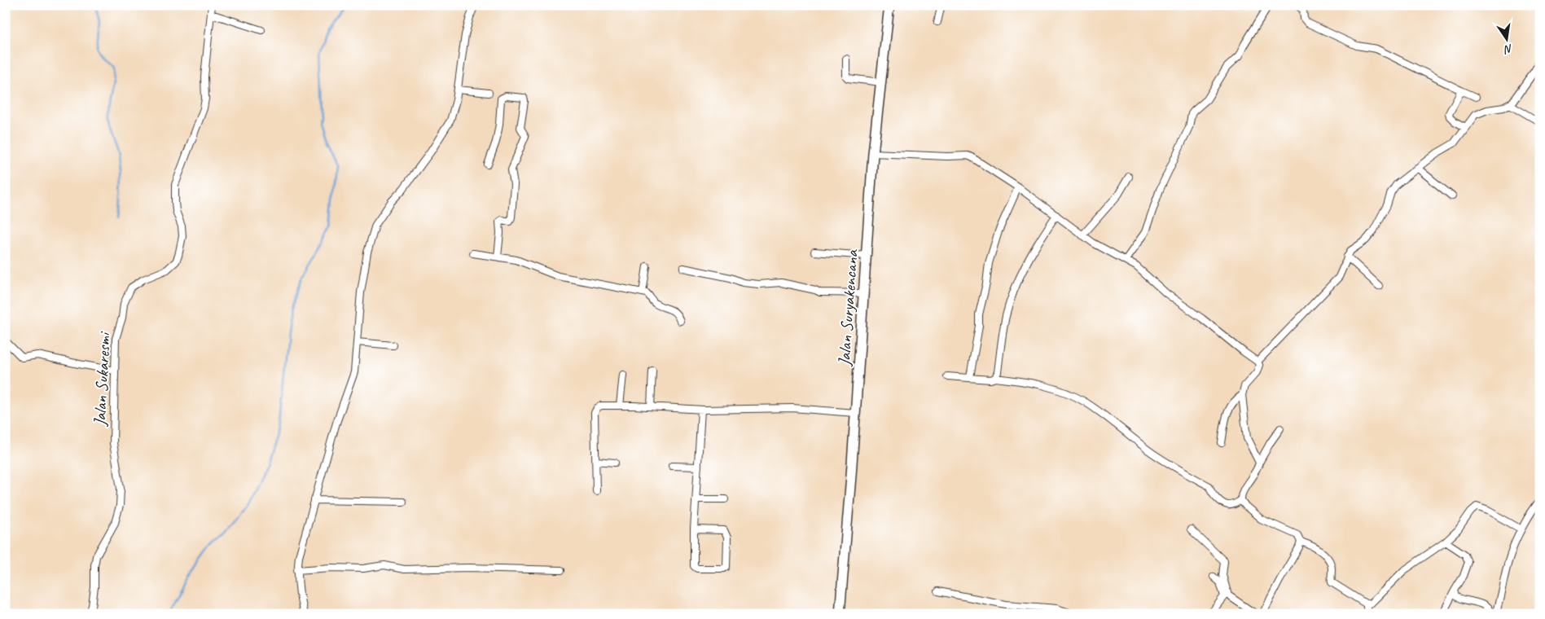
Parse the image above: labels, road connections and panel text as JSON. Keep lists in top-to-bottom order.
{
  "streets": {
    "street": ["Jalan Suryakencana", "Jalan Sukaresmi"]
  },
  "north": "bottom"
}
